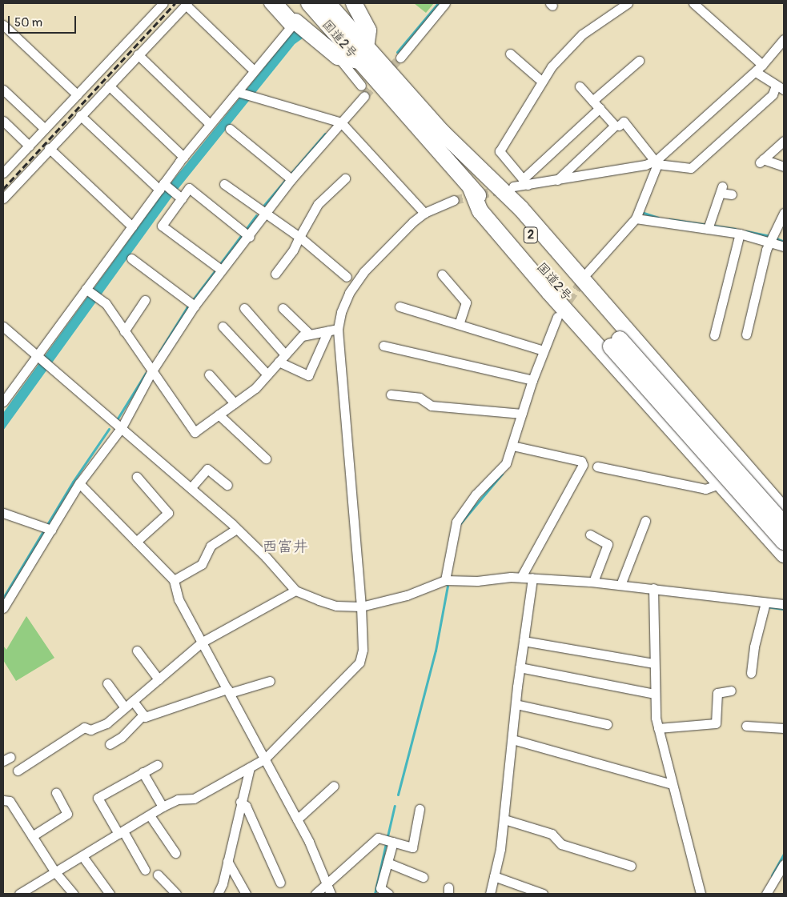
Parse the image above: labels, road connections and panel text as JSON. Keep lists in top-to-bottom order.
{
  "streets": {
    "highway": ["国道2号", "2"]
  },
  "districts": ["西富井"],
  "scale_bar": "50 m"
}
